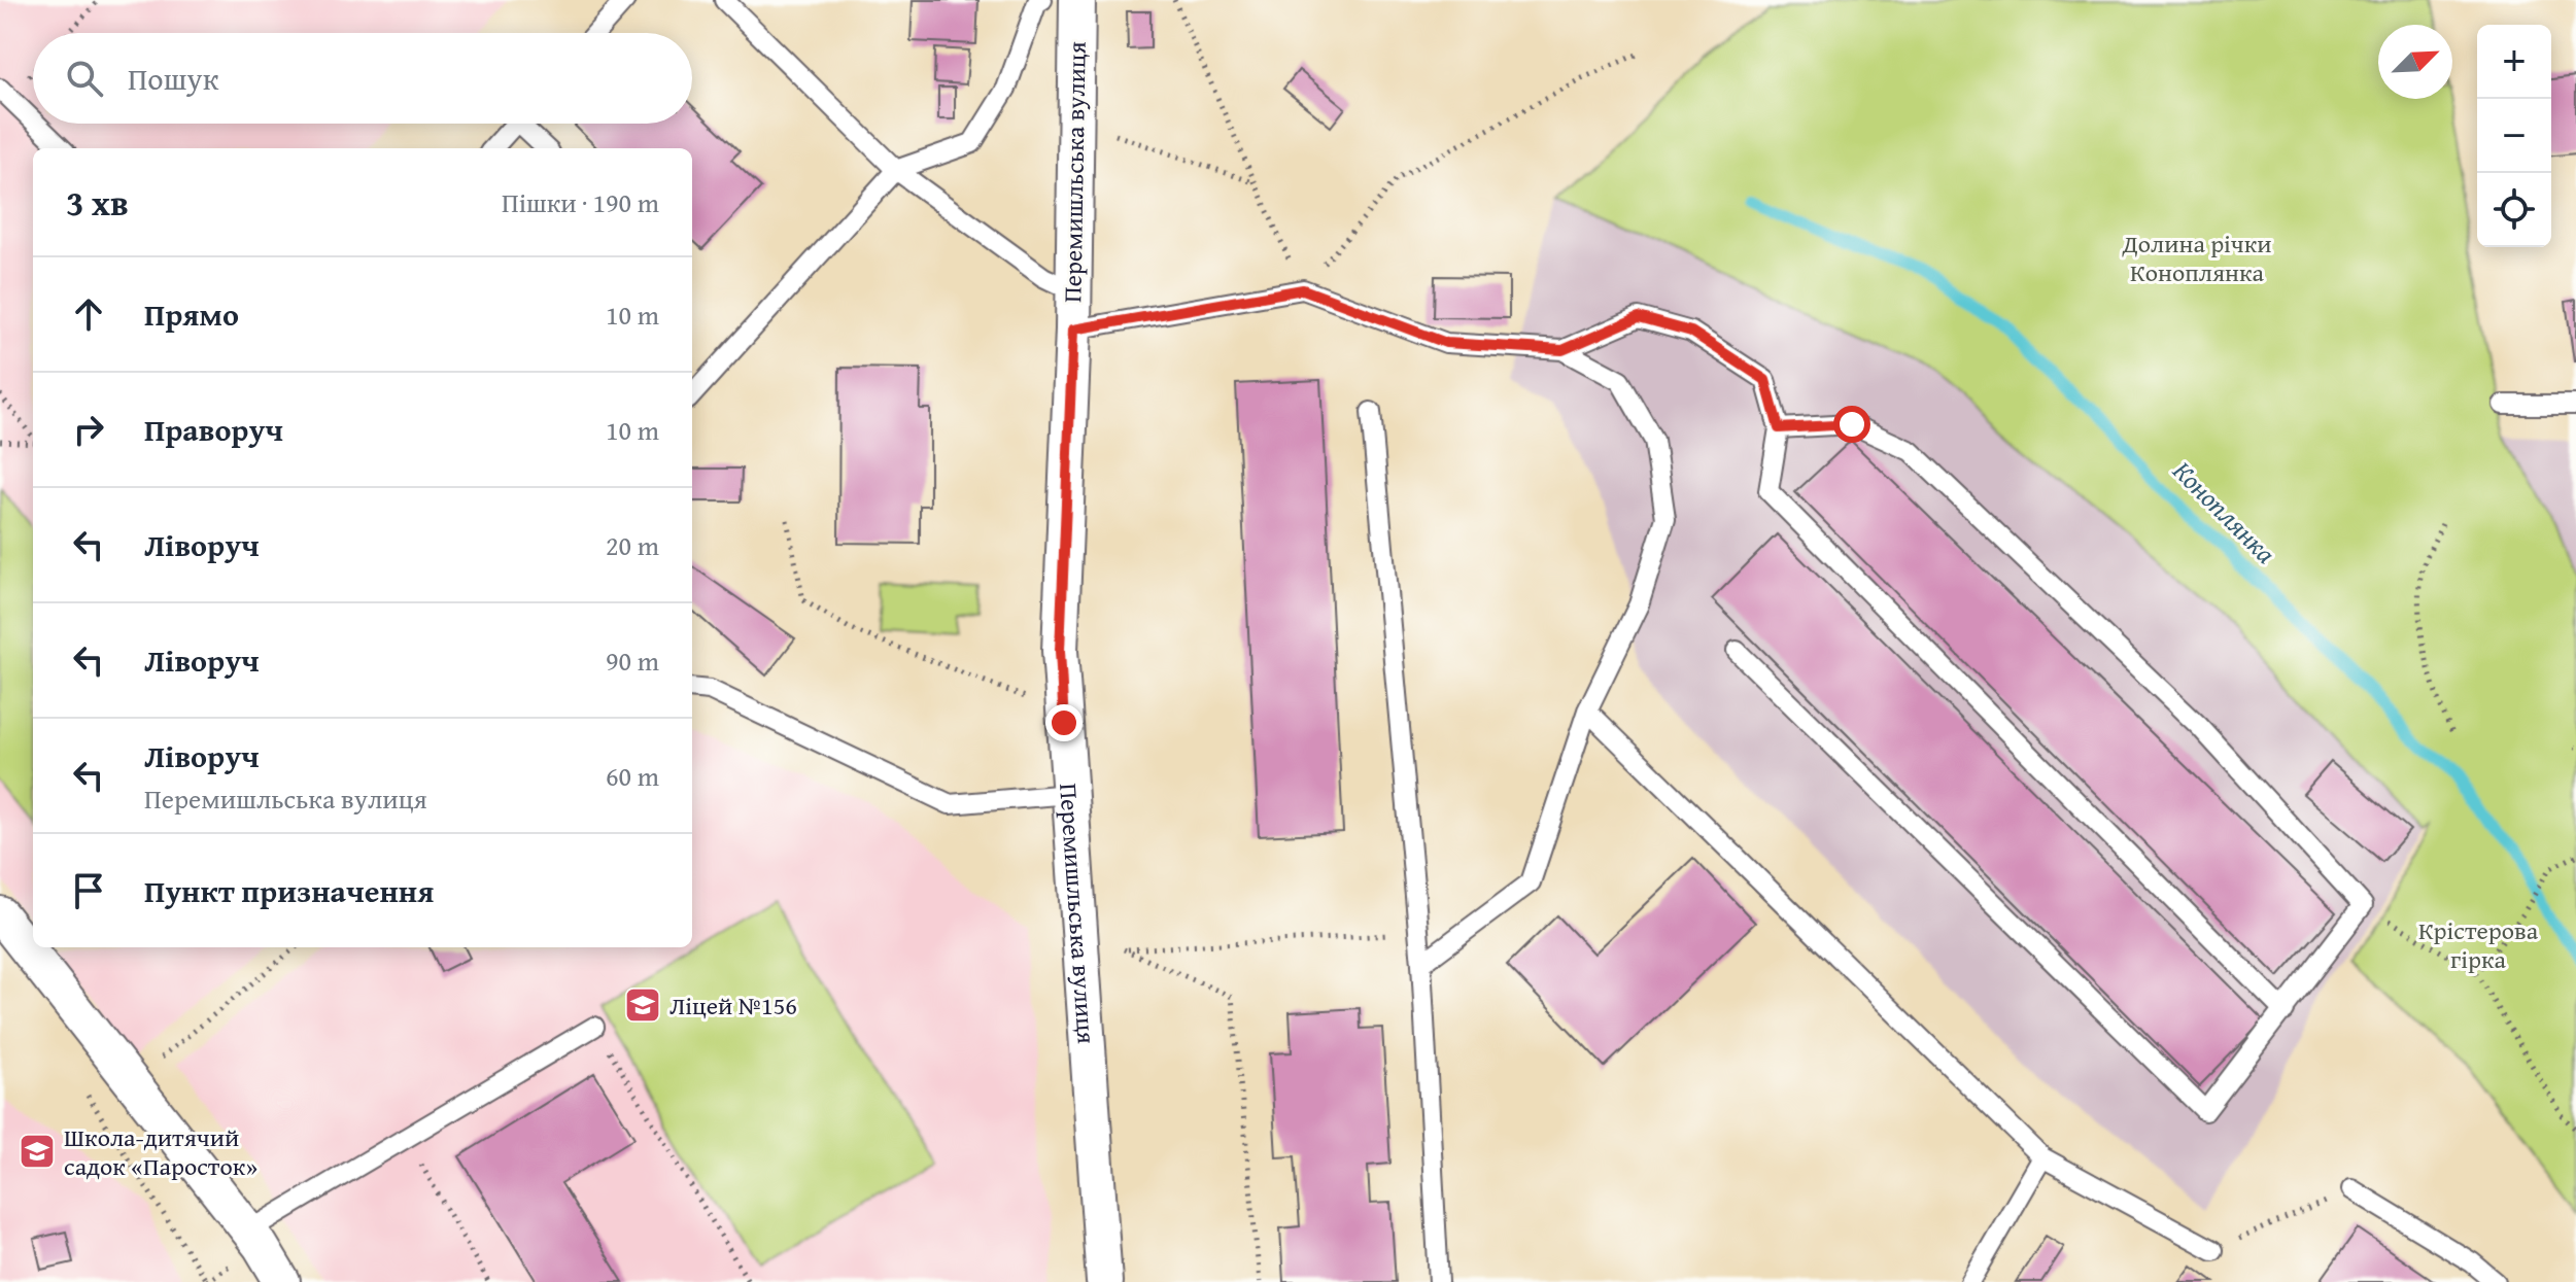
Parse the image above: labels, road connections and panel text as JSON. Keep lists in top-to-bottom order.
{
  "streets": {
    "street": ["Перемишльська вулиця"]
  },
  "water": ["Коноплянка"],
  "parks": ["Долина річки Коноплянка", "Крістерова гірка"],
  "places": {
    "school or university": ["Ліцей №156", "Школа-дитячий садок «Паросток»"]
  },
  "north": "top right",
  "page": {
    "map_buttons": ["+", "−"],
    "search": "Пошук",
    "heading": ["3 хв", "Пішки · 190 m"],
    "list": [
      ["Прямо", "10 m"],
      ["Праворуч", "10 m"],
      ["Ліворуч", "20 m"],
      ["Ліворуч", "90 m"],
      ["Ліворуч", "Перемишльська вулиця", "60 m"],
      "Пункт призначення"
    ]
  }
}
